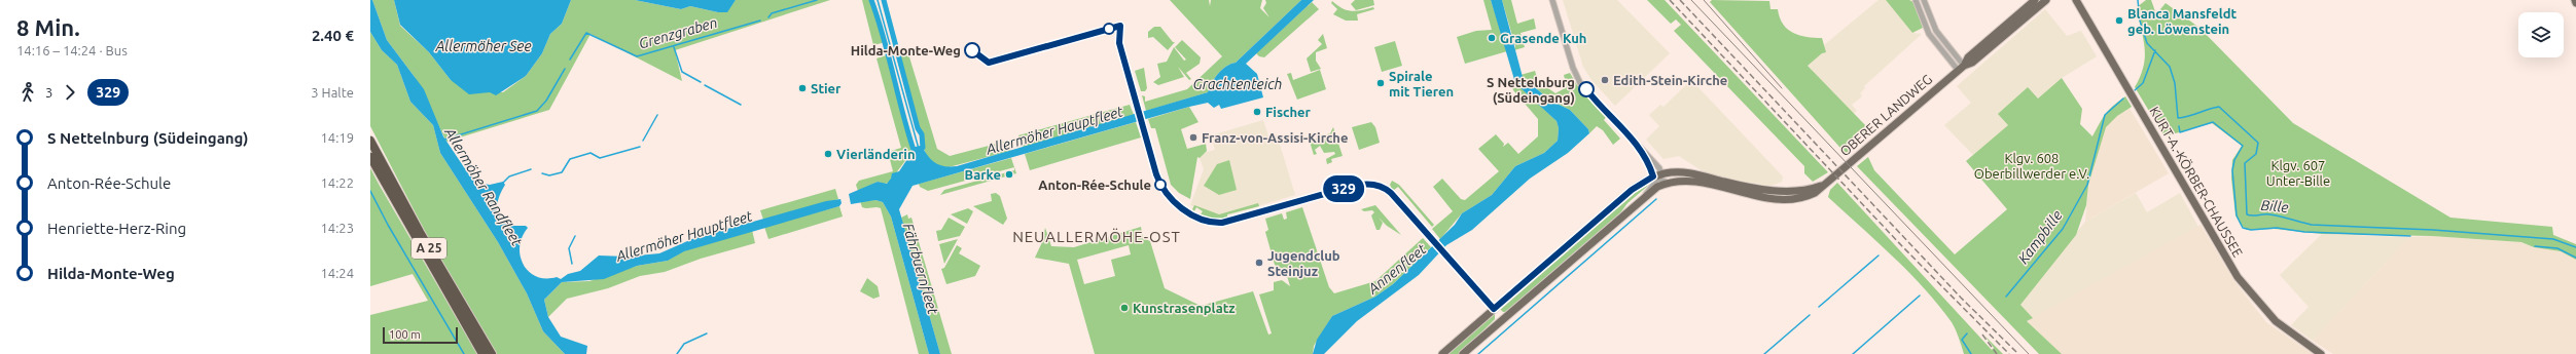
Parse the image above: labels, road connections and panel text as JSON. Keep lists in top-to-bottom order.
{
  "streets": {
    "highway": ["A 25"],
    "main road": ["OBERER LANDWEG", "KURT-A.-KÖRBER-CHAUSSEE"]
  },
  "districts": ["NEUALLERMÖHE-OST"],
  "water": [
    "Grenzgraben",
    "Allermöher See",
    "Grachtenteich",
    "Allermöher Hauptfleet",
    "Allermöher Randfleet",
    "Bille",
    "Kampbille",
    "Fährbuernfleet",
    "Annenfleet"
  ],
  "parks": ["Klgv. 608 Oberbillwerder e.V.", "Klgv. 607 Unter-Bille"],
  "places": [
    "Blanca Mansfeldt geb. Löwenstein",
    "Grasende Kuh",
    "Hilda-Monte-Weg",
    "Edith-Stein-Kirche",
    "Spirale mit Tieren",
    "Stier",
    "S Nettelnburg (Südeingang)",
    "Fischer",
    "Franz-von-Assisi-Kirche",
    "Vierländerin",
    "Barke",
    "Anton-Rée-Schule",
    "Jugendclub Steinjuz",
    "Kunstrasenplatz"
  ],
  "lines": ["bus line 329"],
  "scale_bar": "100 m",
  "page": {
    "heading": ["8 Min.", "14:16 – 14:24 · Bus", "2.40 €"],
    "on_map": "329",
    "legs": ["3", "329", "3 Halte"],
    "list": [
      {
        "name": "S Nettelnburg (Südeingang)",
        "value": "14:19"
      },
      {
        "name": "Anton-Rée-Schule",
        "value": "14:22"
      },
      {
        "name": "Henriette-Herz-Ring",
        "value": "14:23"
      },
      {
        "name": "Hilda-Monte-Weg",
        "value": "14:24"
      }
    ],
    "scale": "100 m"
  }
}
